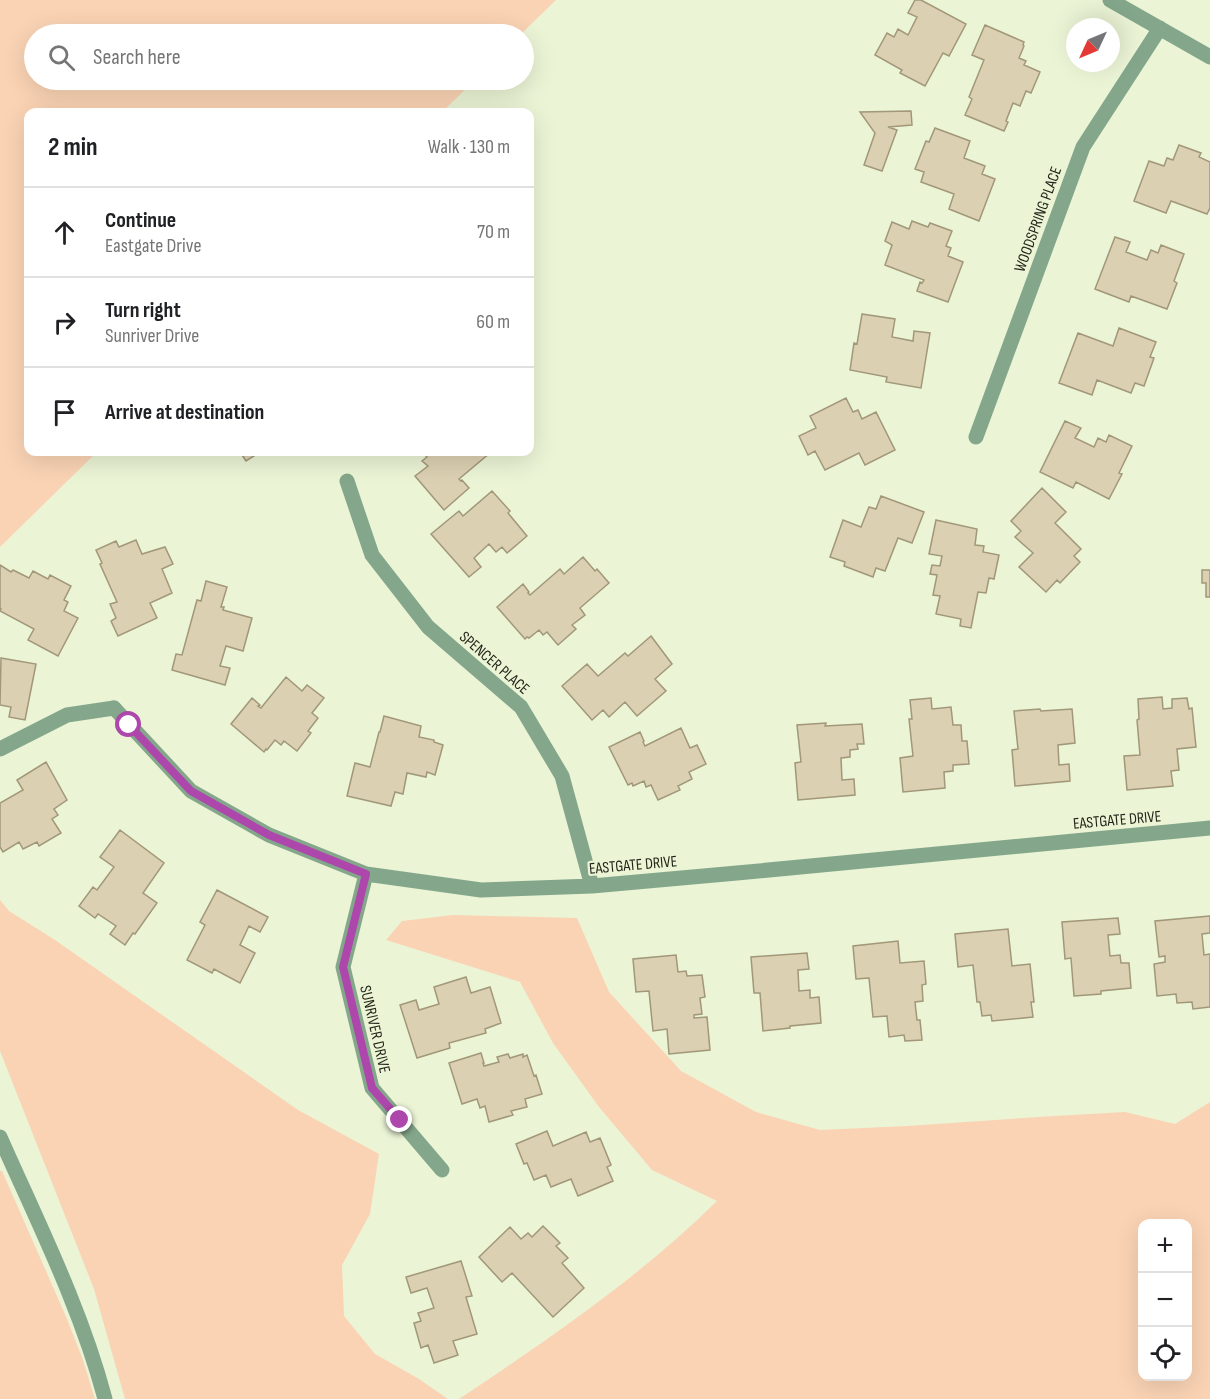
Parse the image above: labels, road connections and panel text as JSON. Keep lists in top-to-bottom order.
{
  "streets": {
    "street": [
      "WOODSPRING PLACE",
      "SPENCER PLACE",
      "EASTGATE DRIVE",
      "SUNRIVER DRIVE"
    ]
  },
  "crossings": [
    ["SPENCER PLACE", "EASTGATE DRIVE"],
    ["EASTGATE DRIVE", "SUNRIVER DRIVE"]
  ],
  "north": "bottom left",
  "page": {
    "search": "Search here",
    "heading": ["2 min", "Walk · 130 m"],
    "list": [
      ["Continue", "Eastgate Drive", "70 m"],
      ["Turn right", "Sunriver Drive", "60 m"],
      "Arrive at destination"
    ],
    "map_buttons": ["+", "−"]
  }
}
